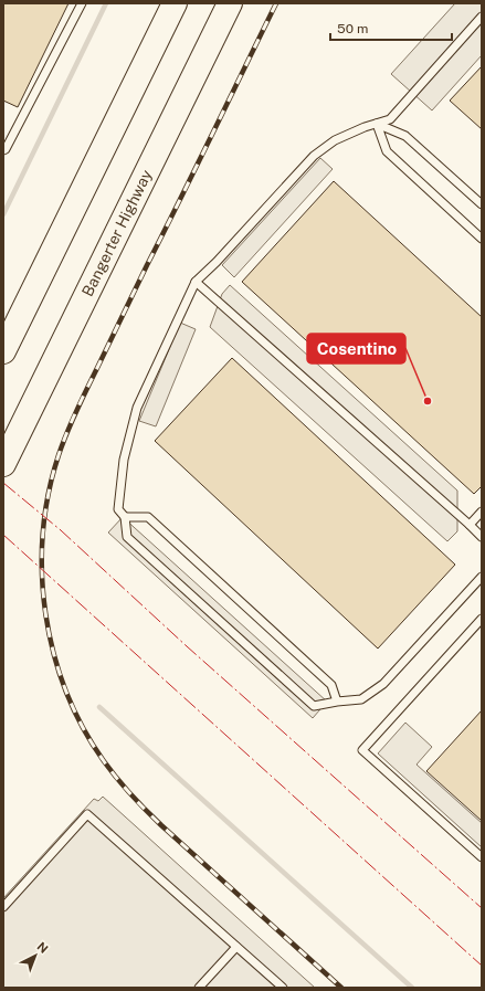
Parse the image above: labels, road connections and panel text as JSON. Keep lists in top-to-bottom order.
{
  "streets": {
    "highway": ["Bangerter Highway"]
  },
  "places": ["Cosentino"],
  "scale_bar": "50 m",
  "north": "top right"
}
